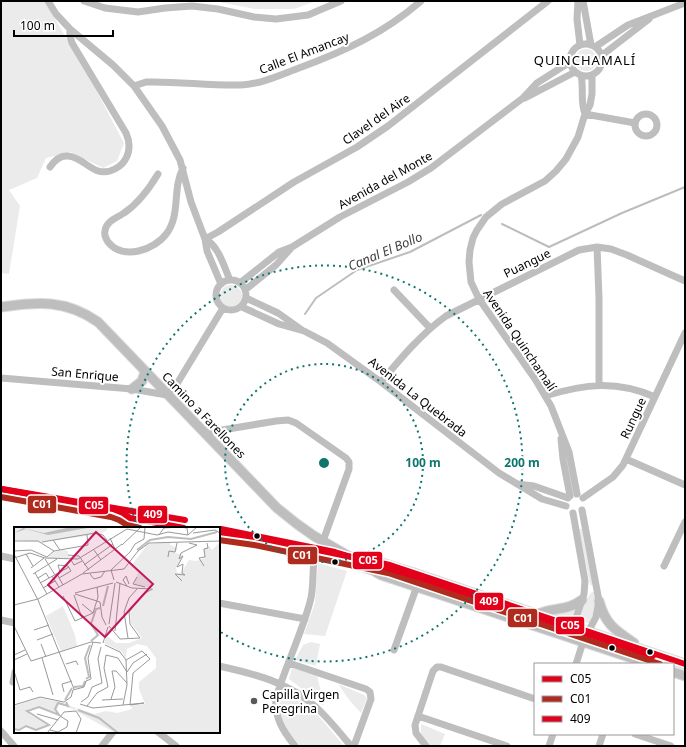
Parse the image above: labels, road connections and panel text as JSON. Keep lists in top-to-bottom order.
{
  "streets": {
    "main road": ["Camino a Farellones"],
    "street": [
      "Calle El Amancay",
      "Clavel del Aire",
      "Avenida del Monte",
      "Puangue",
      "Avenida Quinchamalí",
      "San Enrique",
      "Avenida La Quebrada",
      "Rungue"
    ]
  },
  "crossings": [
    ["Avenida del Monte", "Avenida Quinchamalí"],
    ["Avenida del Monte", "Avenida La Quebrada"],
    ["Puangue", "Avenida Quinchamalí"],
    ["Puangue", "Avenida La Quebrada"],
    ["Avenida Quinchamalí", "Avenida La Quebrada"],
    ["Avenida Quinchamalí", "Rungue"],
    ["San Enrique", "Camino a Farellones"],
    ["Avenida La Quebrada", "Rungue"]
  ],
  "districts": ["QUINCHAMALÍ"],
  "water": ["Canal El Bollo"],
  "places": ["Capilla Virgen Peregrina"],
  "lines": ["transit line C05", "transit line 409", "transit line C01"],
  "legend": ["C05", "C01", "409"],
  "scale_bar": "100 m",
  "rings": ["100 m", "200 m"]
}
